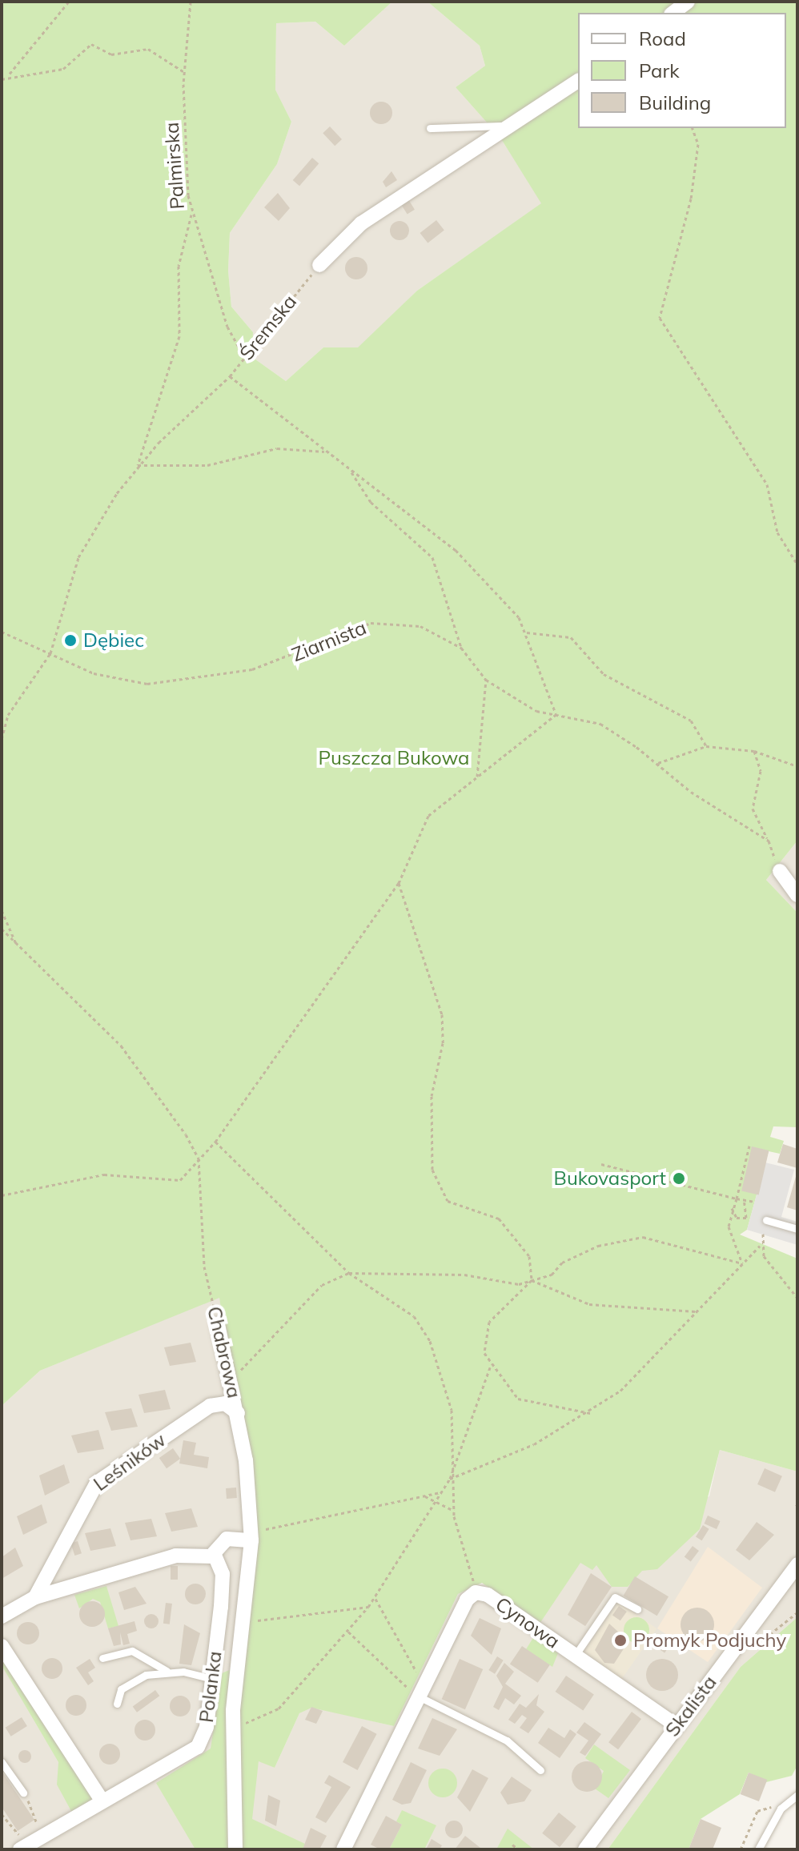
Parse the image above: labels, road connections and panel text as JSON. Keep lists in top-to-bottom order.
{
  "streets": {
    "street": [
      "Chabrowa",
      "Leśników",
      "Cynowa",
      "Polanka",
      "Skalista"
    ],
    "path": ["Palmirska", "Śremska", "Ziarnista"]
  },
  "crossings": [
    ["Palmirska", "Śremska"],
    ["Śremska", "Ziarnista"],
    ["Chabrowa", "Leśników"],
    ["Cynowa", "Skalista"]
  ],
  "parks": ["Puszcza Bukowa"],
  "places": ["Dębiec", "Bukovasport", "Promyk Podjuchy"],
  "legend": ["Road", "Park", "Building"]
}
